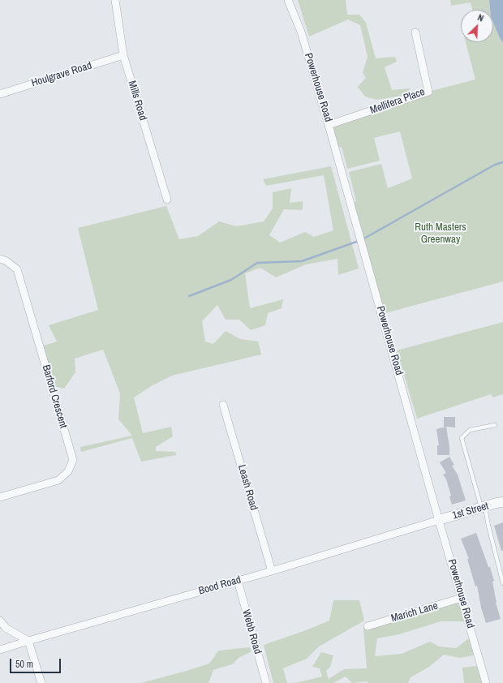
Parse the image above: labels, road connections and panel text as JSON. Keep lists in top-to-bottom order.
{
  "streets": {
    "street": [
      "Houlgrave Road",
      "Powerhouse Road",
      "Mills Road",
      "Mellifera Place",
      "Barford Crescent",
      "Leash Road",
      "1st Street",
      "Bood Road",
      "Marich Lane",
      "Webb Road"
    ]
  },
  "crossings": [
    ["Houlgrave Road", "Mills Road"],
    ["Powerhouse Road", "Mellifera Place"],
    ["Powerhouse Road", "1st Street"],
    ["Powerhouse Road", "Bood Road"],
    ["Powerhouse Road", "Marich Lane"],
    ["Leash Road", "Bood Road"],
    ["1st Street", "Bood Road"],
    ["Bood Road", "Webb Road"]
  ],
  "parks": ["Ruth Masters Greenway"],
  "scale_bar": "50 m",
  "north": "top right"
}
